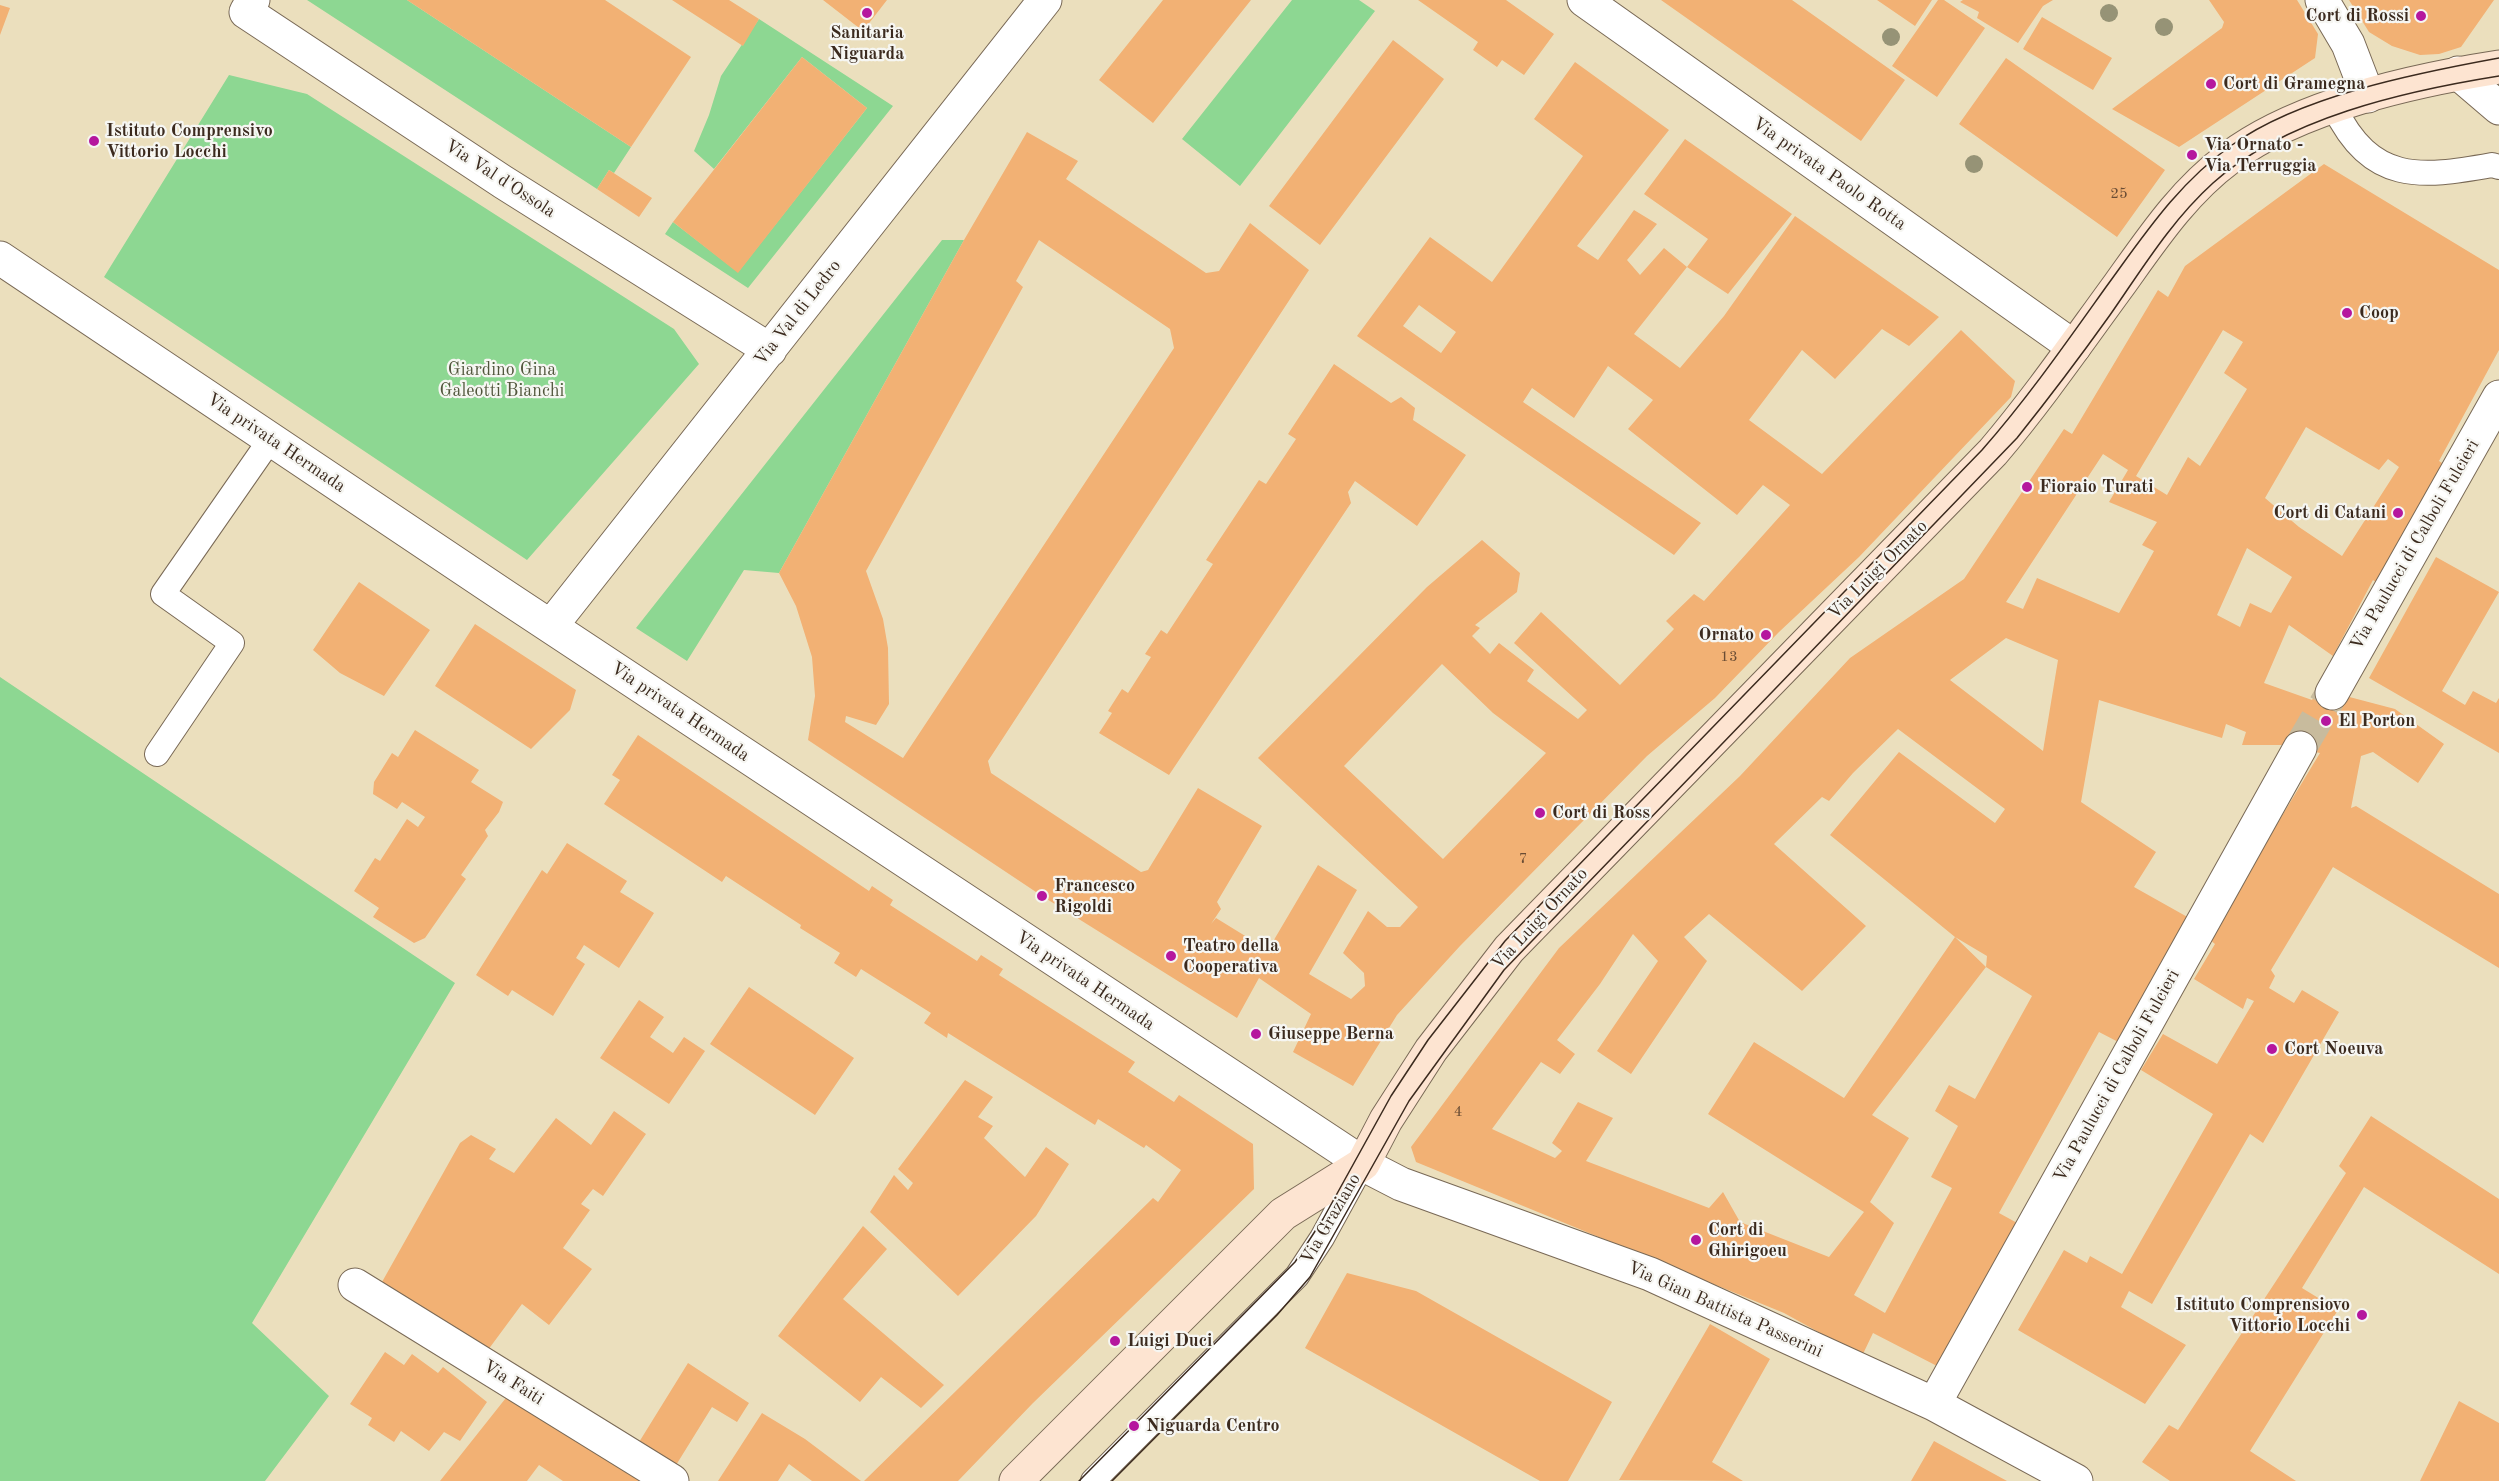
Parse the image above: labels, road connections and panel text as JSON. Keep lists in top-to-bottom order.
{
  "streets": {
    "main road": ["Via Luigi Ornato", "Via Graziano"],
    "street": [
      "Via privata Paolo Rotta",
      "Via Val d'Ossola",
      "Via Val di Ledro",
      "Via privata Hermada",
      "Via Paulucci di Calboli Fulcieri",
      "Via Gian Battista Passerini",
      "Via Faiti"
    ]
  },
  "crossings": [
    ["Via privata Paolo Rotta", "Via Luigi Ornato"],
    ["Via Val d'Ossola", "Via Val di Ledro"],
    ["Via Val di Ledro", "Via privata Hermada"],
    ["Via privata Hermada", "Via Luigi Ornato"],
    ["Via privata Hermada", "Via Graziano"],
    ["Via privata Hermada", "Via Gian Battista Passerini"],
    ["Via Paulucci di Calboli Fulcieri", "Via Gian Battista Passerini"],
    ["Via Luigi Ornato", "Via Graziano"],
    ["Via Luigi Ornato", "Via Gian Battista Passerini"],
    ["Via Graziano", "Via Gian Battista Passerini"]
  ],
  "parks": ["Giardino Gina Galeotti Bianchi"],
  "places": [
    "Sanitaria Niguarda",
    "Cort di Rossi",
    "Cort di Gramegna",
    "Istituto Comprensivo Vittorio Locchi",
    "Via Ornato - Via Terruggia",
    "Coop",
    "Fioraio Turati",
    "Cort di Catani",
    "Ornato",
    "El Porton",
    "Cort di Ross",
    "Francesco Rigoldi",
    "Teatro della Cooperativa",
    "Giuseppe Berna",
    "Cort Noeuva",
    "Cort di Ghirigoeu",
    "Istituto Comprensiovo Vittorio Locchi",
    "Luigi Duci",
    "Niguarda Centro"
  ],
  "house_numbers": [
    "25",
    "13",
    "7",
    "4"
  ]
}
